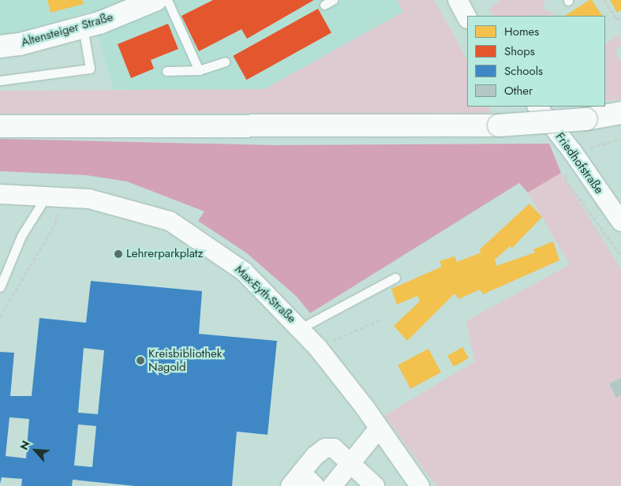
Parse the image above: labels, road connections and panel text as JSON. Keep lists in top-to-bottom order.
{
  "streets": {
    "main road": ["Altensteiger Straße"],
    "street": ["Friedhofstraße", "Max-Eyth-Straße"]
  },
  "places": ["Lehrerparkplatz", "Kreisbibliothek Nagold"],
  "legend": [
    "Homes",
    "Shops",
    "Schools",
    "Other"
  ],
  "north": "top left"
}
